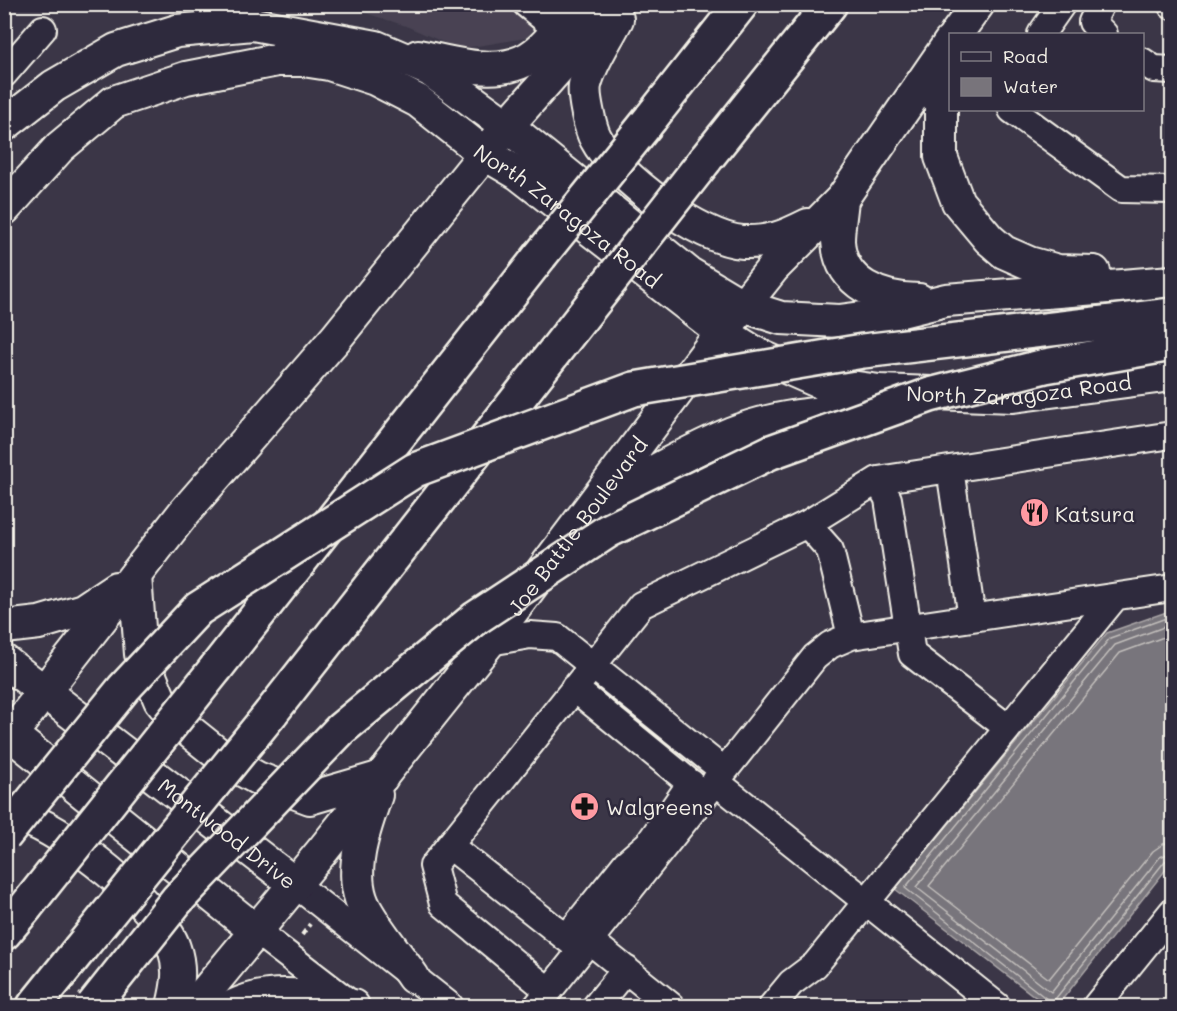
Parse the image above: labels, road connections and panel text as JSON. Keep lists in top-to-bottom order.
{
  "streets": {
    "main road": ["North Zaragoza Road", "Joe Battle Boulevard", "Montwood Drive"]
  },
  "crossings": [
    ["North Zaragoza Road", "Joe Battle Boulevard"],
    ["Joe Battle Boulevard", "Montwood Drive"]
  ],
  "places": {
    "restaurant": ["Katsura"],
    "pharmacy": ["Walgreens"]
  },
  "legend": ["Road", "Water"]
}
